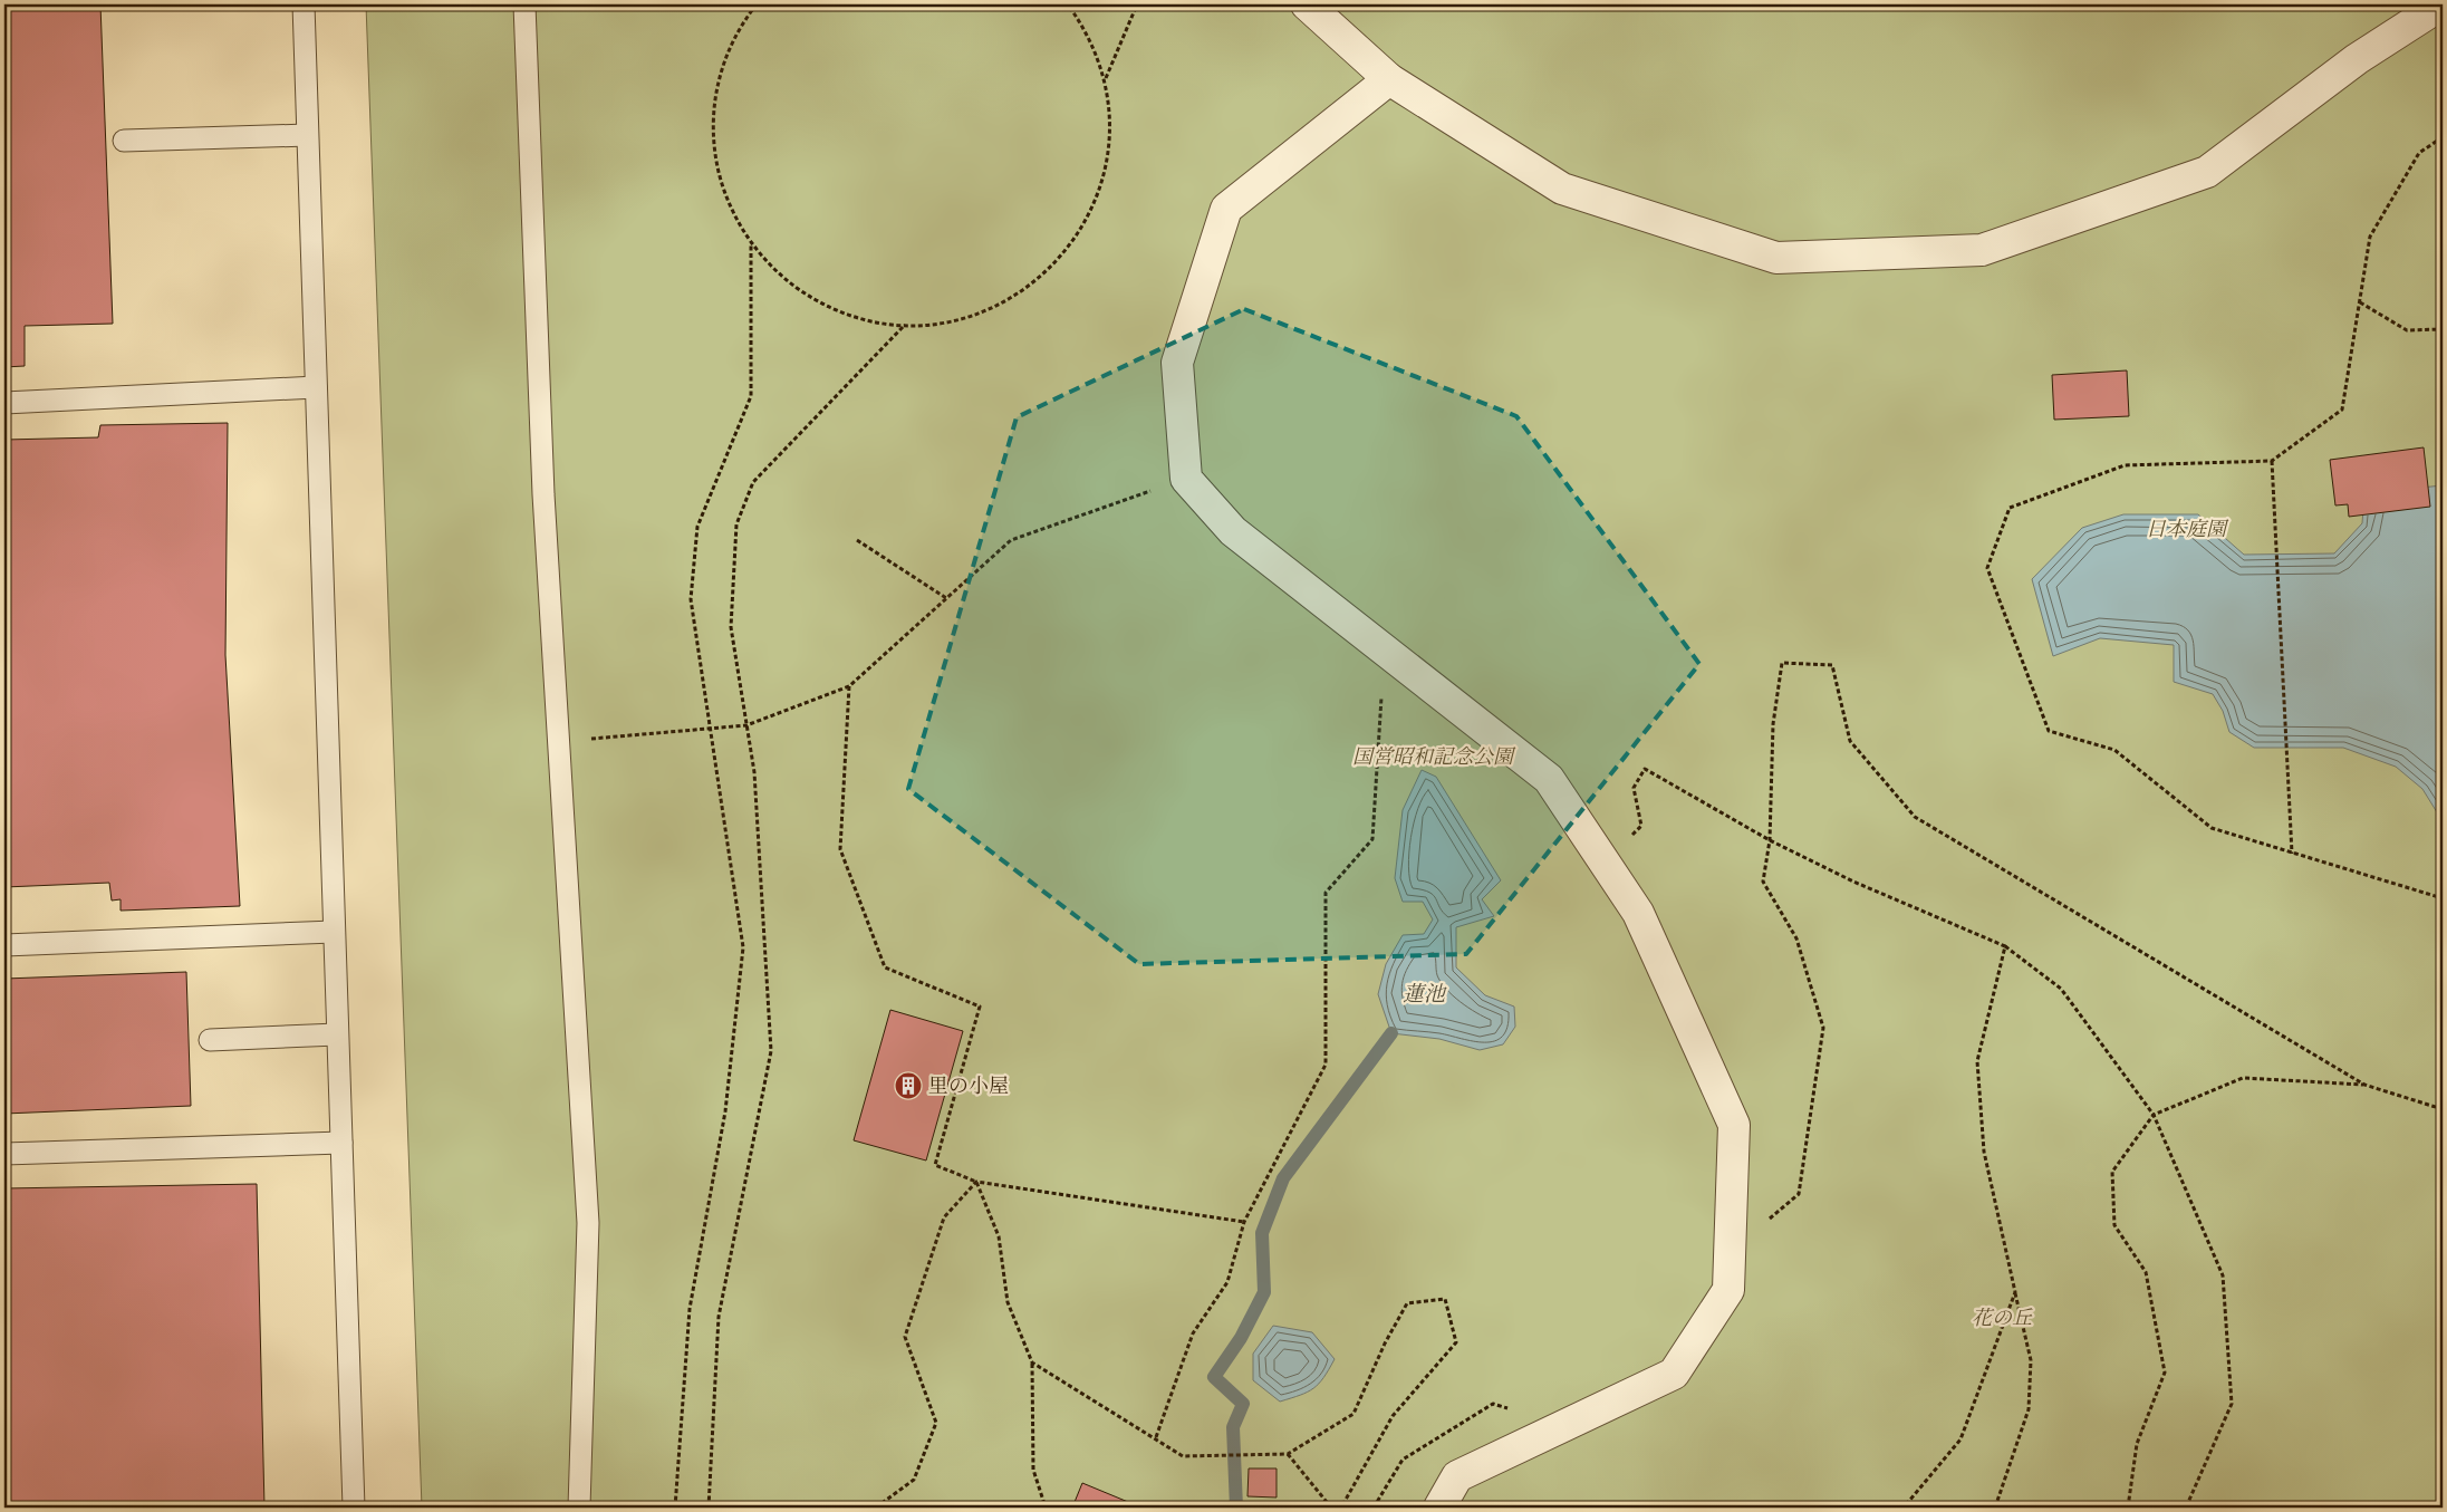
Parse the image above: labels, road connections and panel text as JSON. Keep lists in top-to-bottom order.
{
  "water": ["蓮池"],
  "parks": ["日本庭園", "国営昭和記念公園", "花の丘"],
  "places": {
    "building": ["里の小屋"]
  }
}
